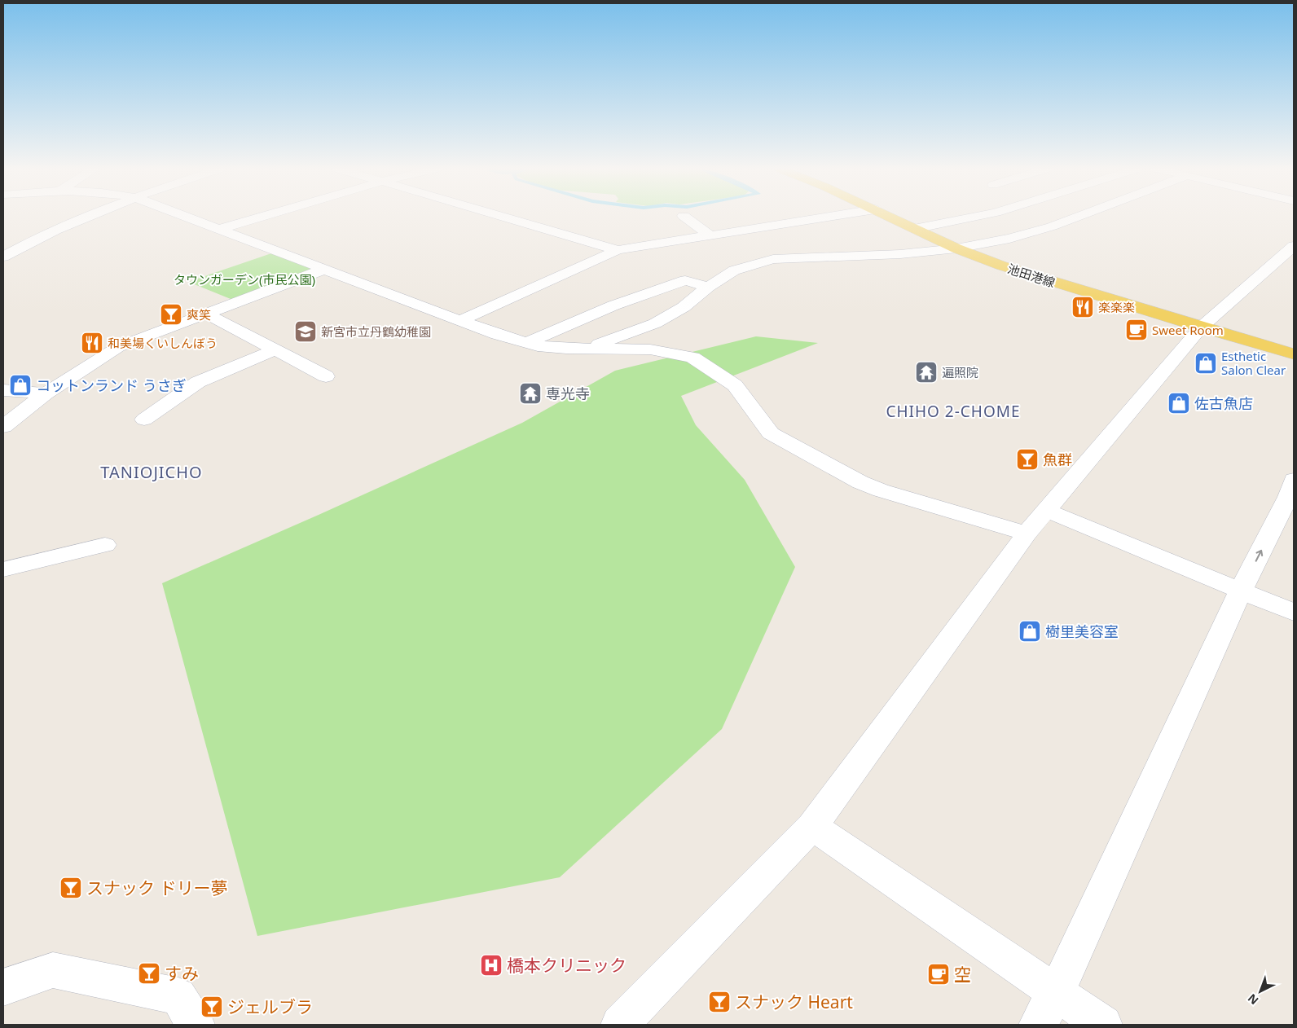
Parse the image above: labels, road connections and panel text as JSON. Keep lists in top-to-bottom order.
{
  "streets": {
    "main road": ["池田港線"]
  },
  "districts": ["CHIHO 2-CHOME", "TANIOJICHO"],
  "parks": ["タウンガーデン(市民公園)"],
  "places": {
    "restaurant": ["楽楽楽", "和美場くいしんぼう"],
    "bar": [
      "爽笑",
      "魚群",
      "スナック ドリー夢",
      "すみ",
      "スナック Heart",
      "ジェルブラ"
    ],
    "cafe": ["Sweet Room", "空"],
    "school or university": ["新宮市立丹鶴幼稚園"],
    "shop": [
      "Esthetic Salon Clear",
      "コットンランド うさぎ",
      "佐古魚店",
      "樹里美容室"
    ],
    "temple": ["遍照院", "専光寺"],
    "hospital": ["橋本クリニック"]
  },
  "north": "bottom left"
}
